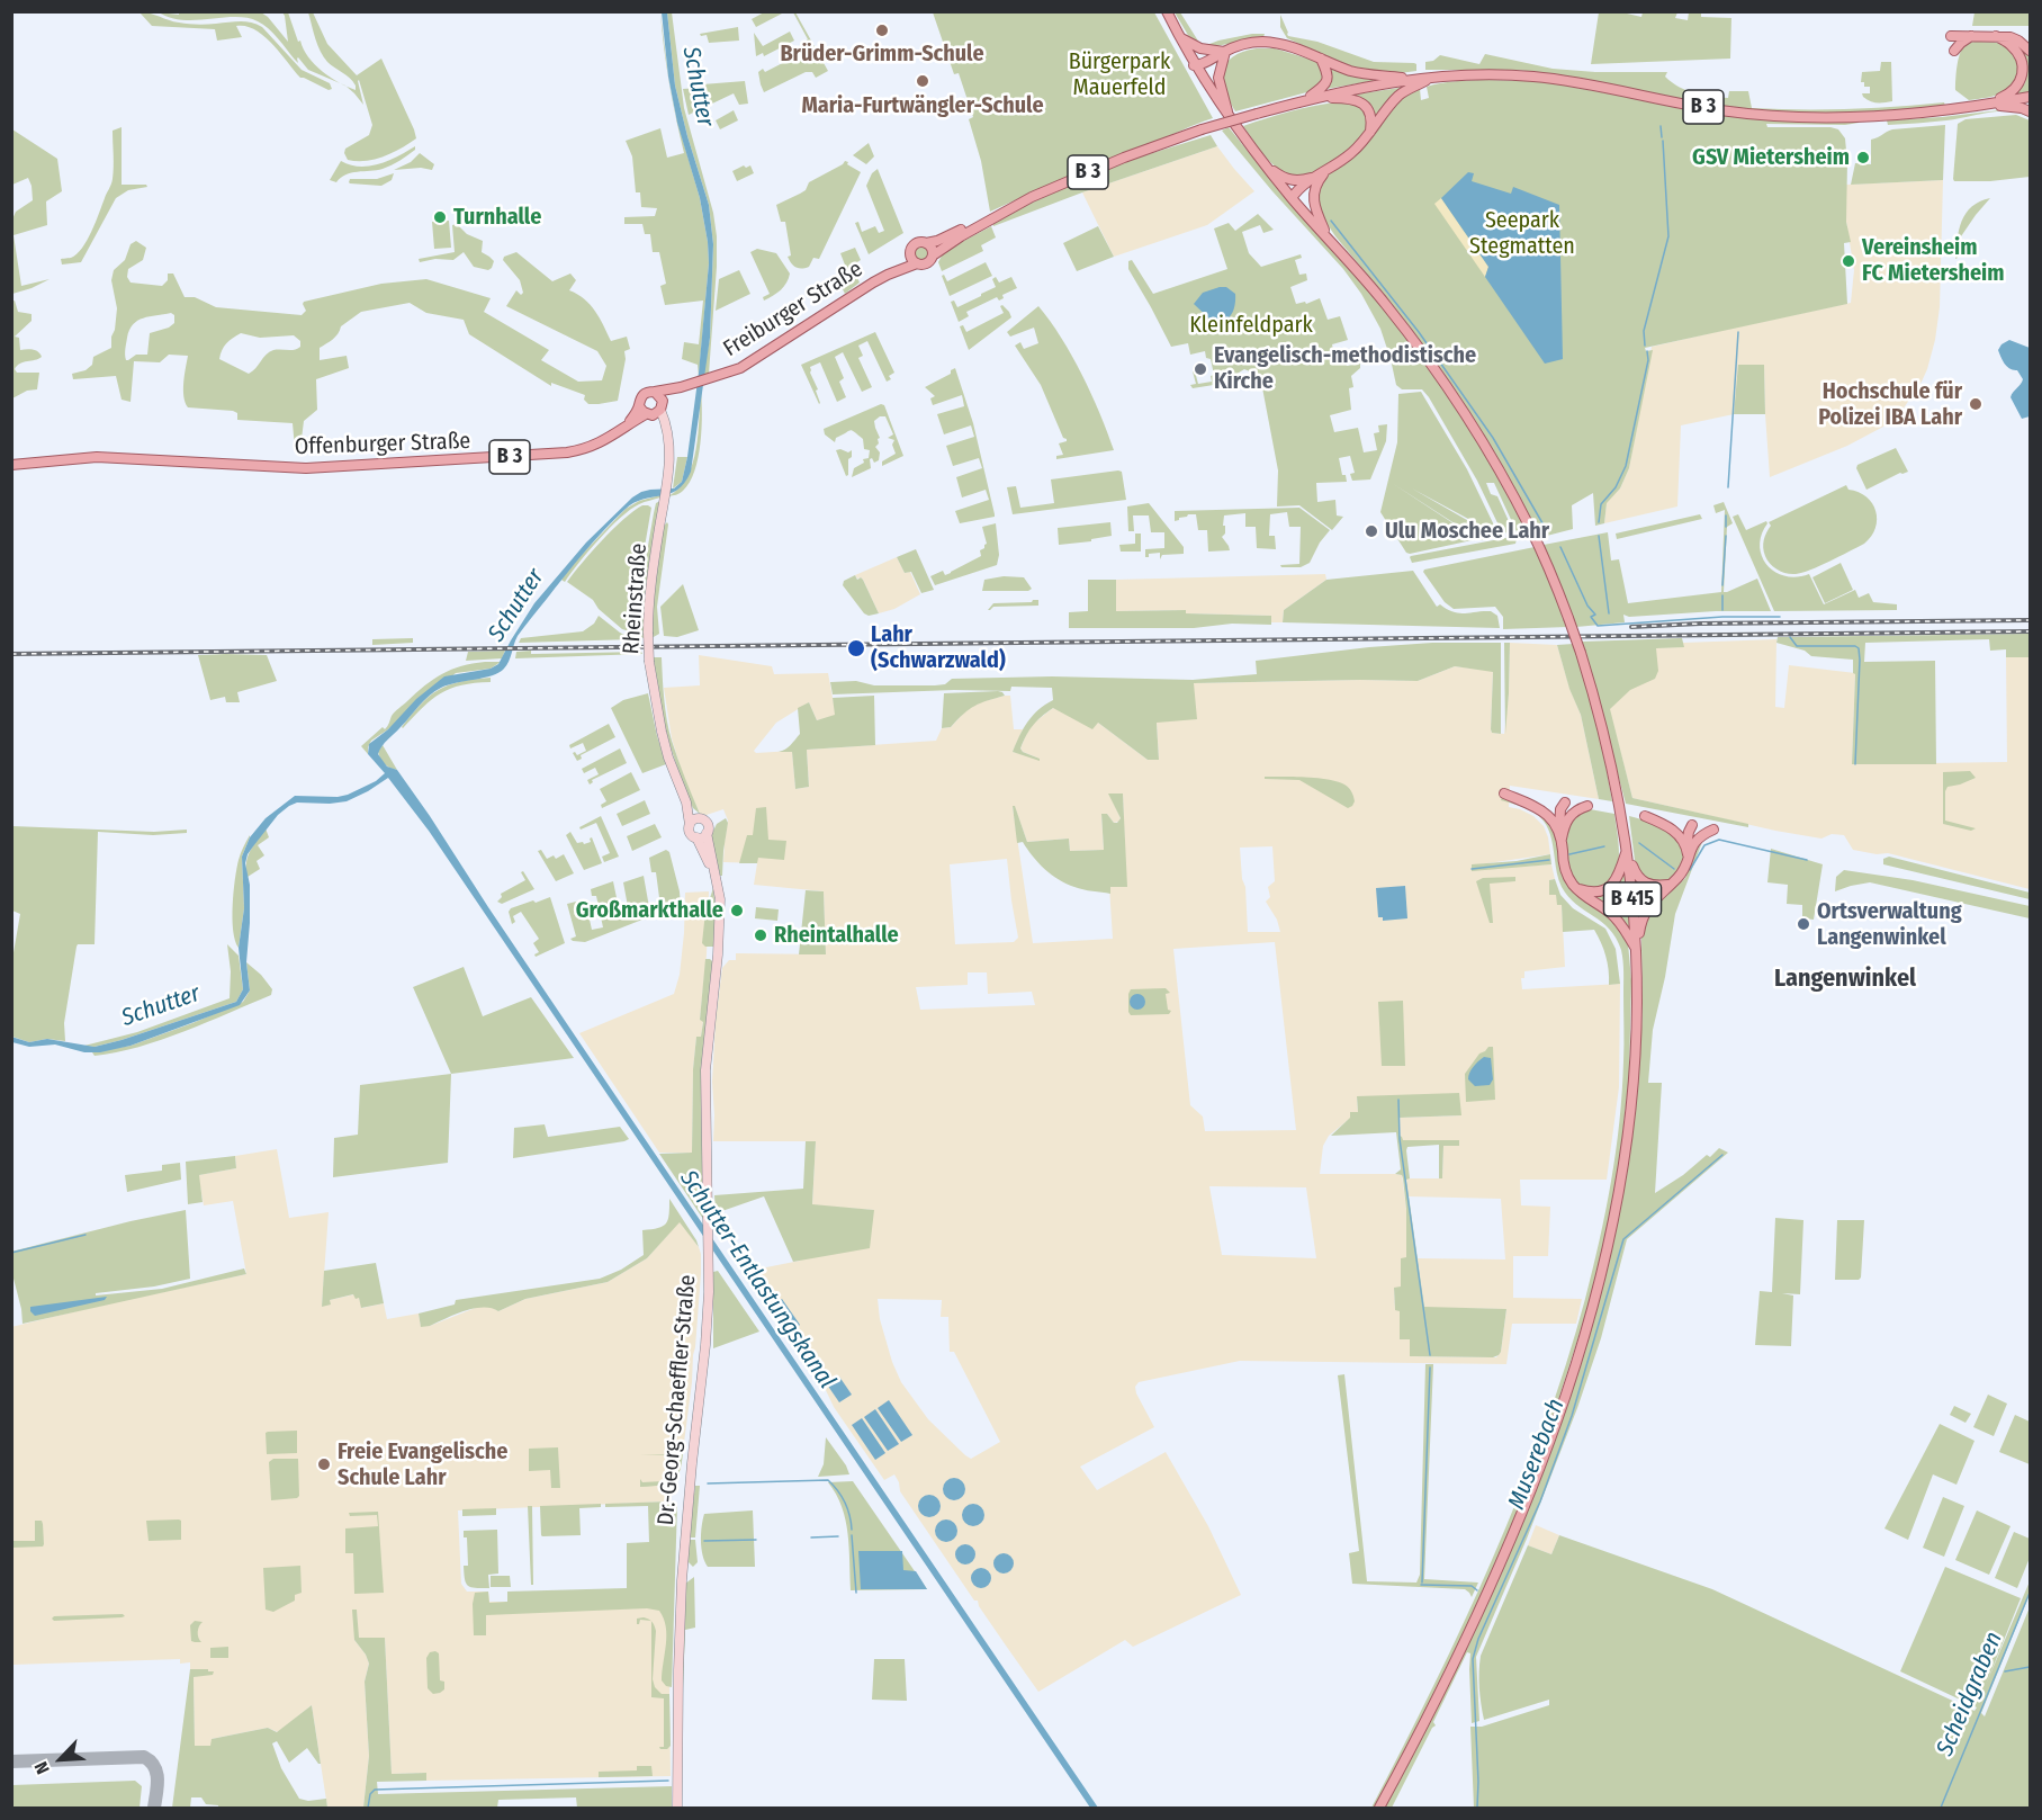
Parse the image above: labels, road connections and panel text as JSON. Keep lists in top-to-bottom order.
{
  "streets": {
    "main road": [
      "B 3",
      "Freiburger Straße",
      "Offenburger Straße",
      "Rheinstraße",
      "B 415",
      "Dr.-Georg-Schaeffler-Straße"
    ]
  },
  "crossings": [
    ["B 3", "Freiburger Straße"],
    ["B 3", "Offenburger Straße"],
    ["B 3", "Rheinstraße"],
    ["B 3", "B 415"],
    ["Offenburger Straße", "Rheinstraße"]
  ],
  "districts": ["Langenwinkel"],
  "water": [
    "Schutter",
    "Schutter-Entlastungskanal",
    "Muserebach",
    "Scheidgraben"
  ],
  "parks": ["Bürgerpark Mauerfeld", "Seepark Stegmatten", "Kleinfeldpark"],
  "places": [
    "Brüder-Grimm-Schule",
    "Maria-Furtwängler-Schule",
    "GSV Mietersheim",
    "Turnhalle",
    "Vereinsheim FC Mietersheim",
    "Evangelisch-methodistische Kirche",
    "Hochschule für Polizei IBA Lahr",
    "Ulu Moschee Lahr",
    "Lahr (Schwarzwald)",
    "Großmarkthalle",
    "Ortsverwaltung Langenwinkel",
    "Rheintalhalle",
    "Freie Evangelische Schule Lahr"
  ],
  "north": "bottom left"
}
